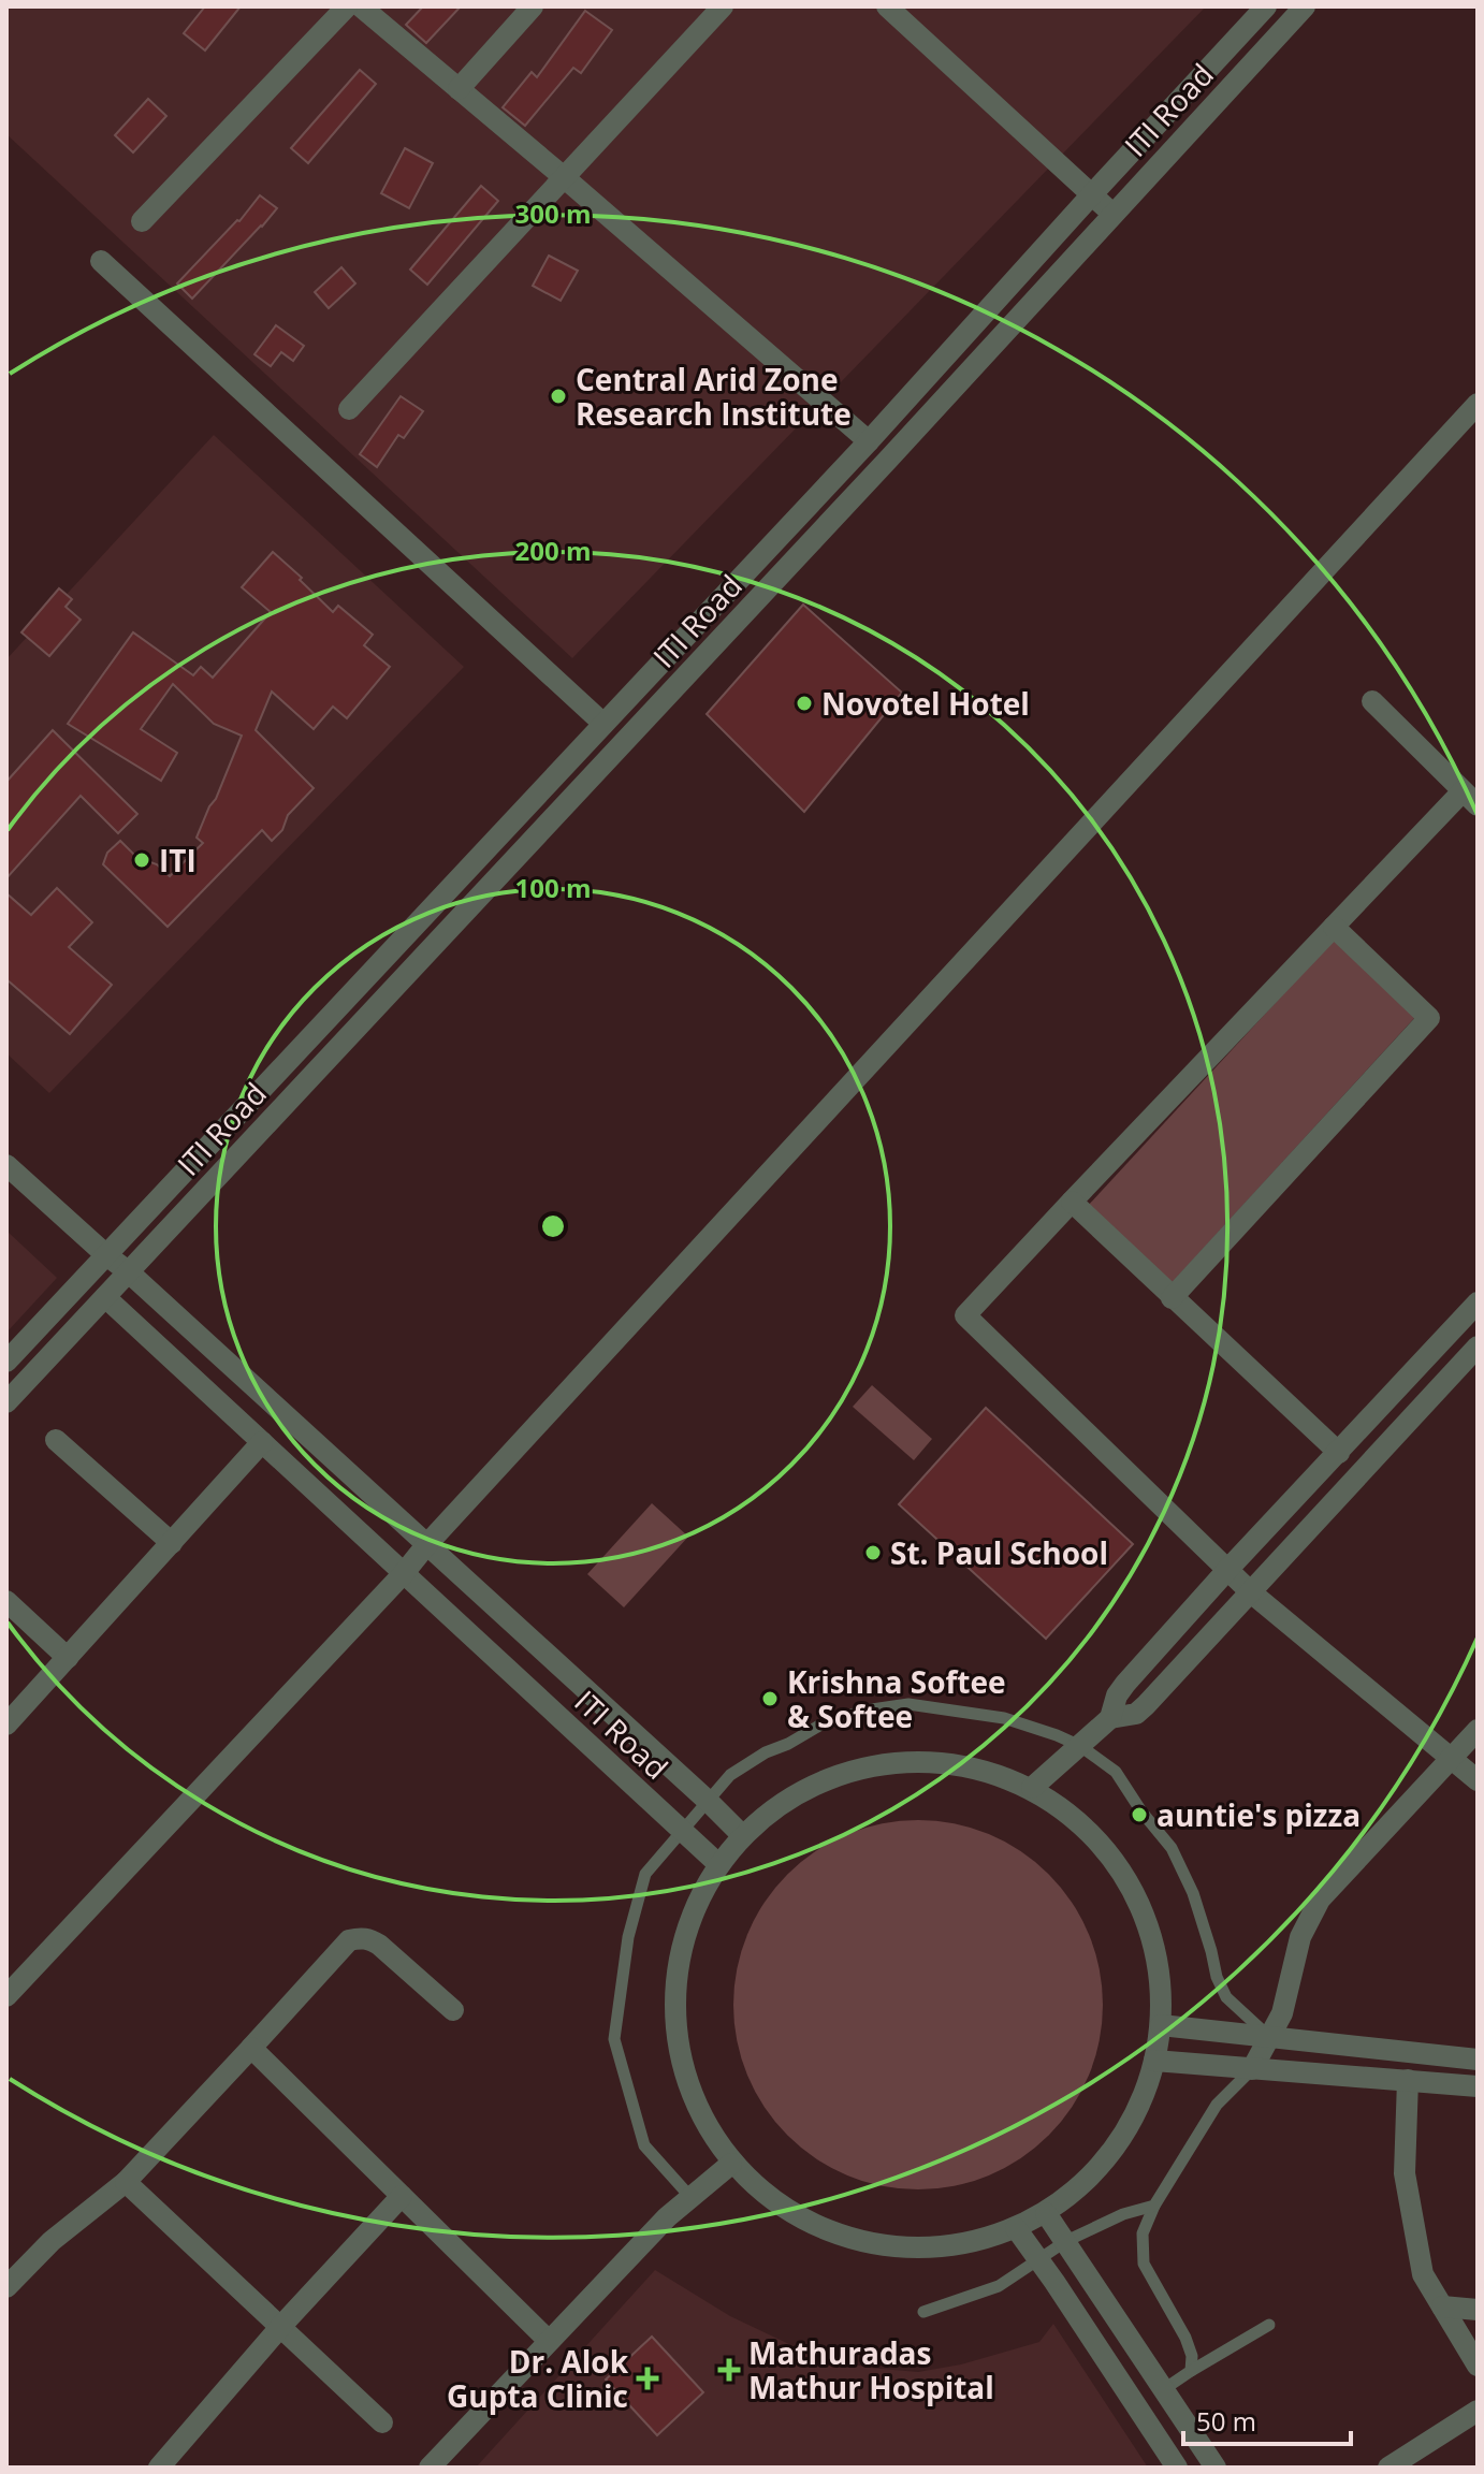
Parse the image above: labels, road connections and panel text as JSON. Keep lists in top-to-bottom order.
{
  "streets": {
    "street": ["ITI Road"]
  },
  "places": {
    "other": [
      "Central Arid Zone Research Institute",
      "Novotel Hotel",
      "ITI",
      "St. Paul School",
      "Krishna Softee & Softee",
      "auntie's pizza"
    ],
    "health": ["Mathuradas Mathur Hospital", "Dr. Alok Gupta Clinic"]
  },
  "scale_bar": "50 m",
  "rings": ["300 m", "200 m", "100 m"]
}
